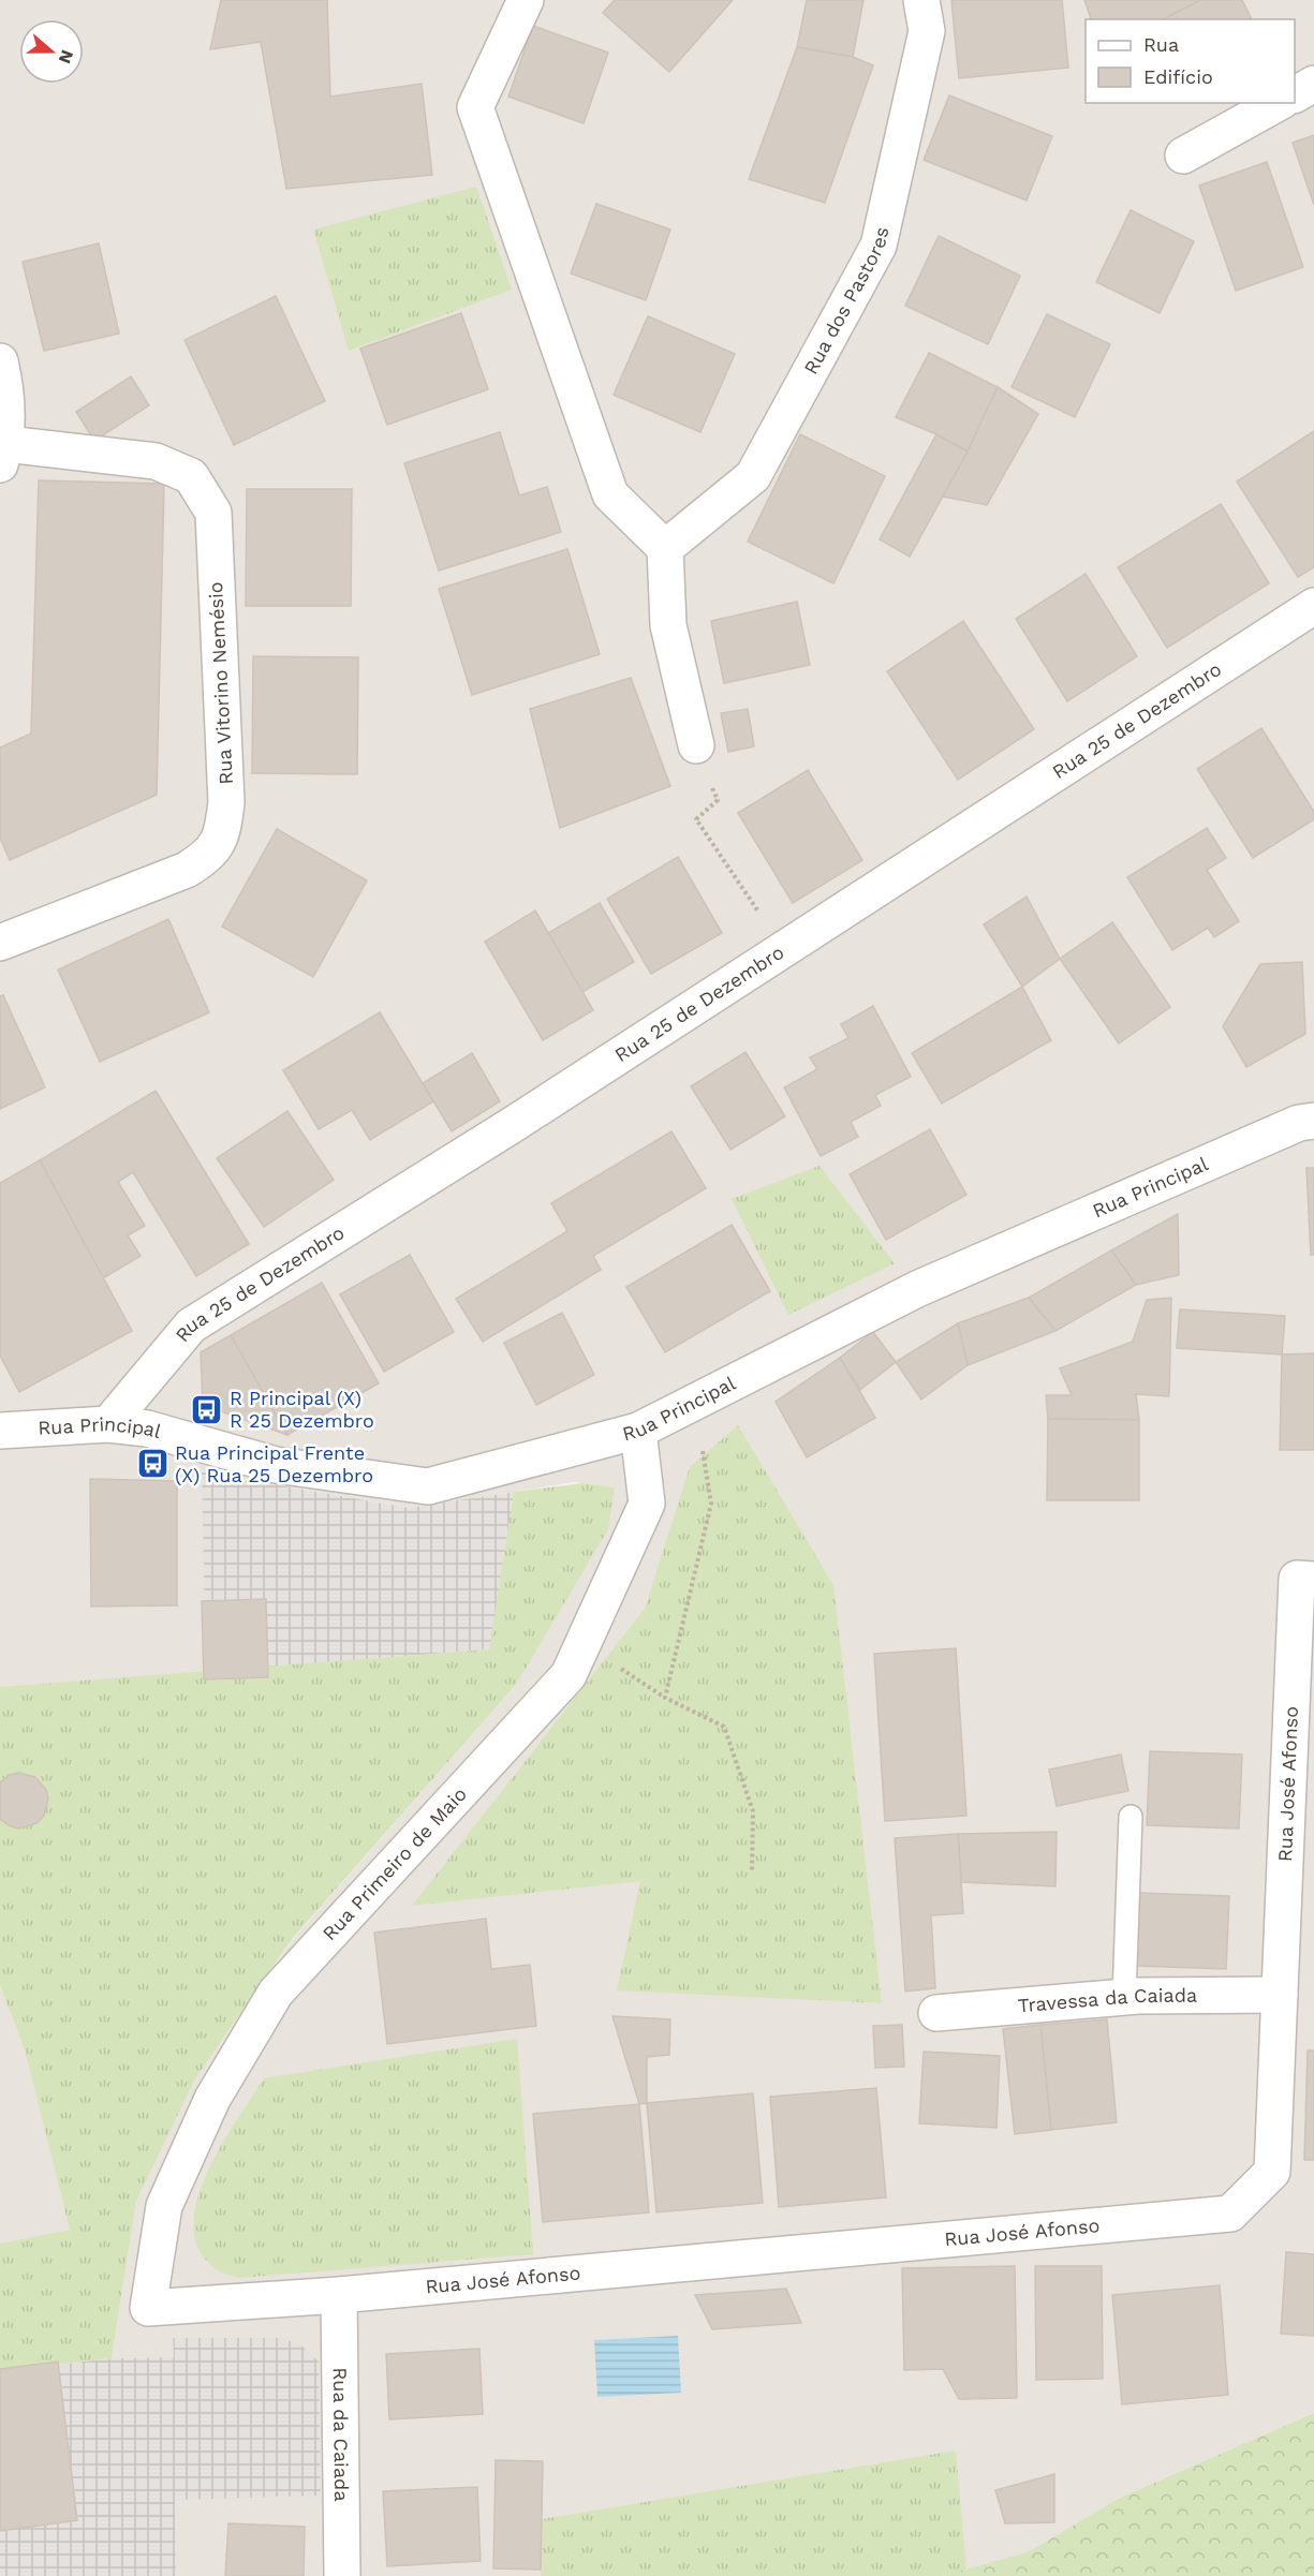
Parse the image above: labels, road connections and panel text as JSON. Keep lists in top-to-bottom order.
{
  "streets": {
    "street": [
      "Rua dos Pastores",
      "Rua Vitorino Nemésio",
      "Rua 25 de Dezembro",
      "Rua Principal",
      "Rua José Afonso",
      "Rua Primeiro de Maio",
      "Travessa da Caiada",
      "Rua da Caiada"
    ]
  },
  "crossings": [
    ["Rua 25 de Dezembro", "Rua Principal"],
    ["Rua Principal", "Rua Primeiro de Maio"],
    ["Rua José Afonso", "Rua Primeiro de Maio"],
    ["Rua José Afonso", "Travessa da Caiada"],
    ["Rua José Afonso", "Rua da Caiada"]
  ],
  "places": {
    "bus stop": ["R Principal (X) R 25 Dezembro", "Rua Principal Frente (X) Rua 25 Dezembro"]
  },
  "legend": ["Rua", "Edifício"],
  "north": "right"
}
